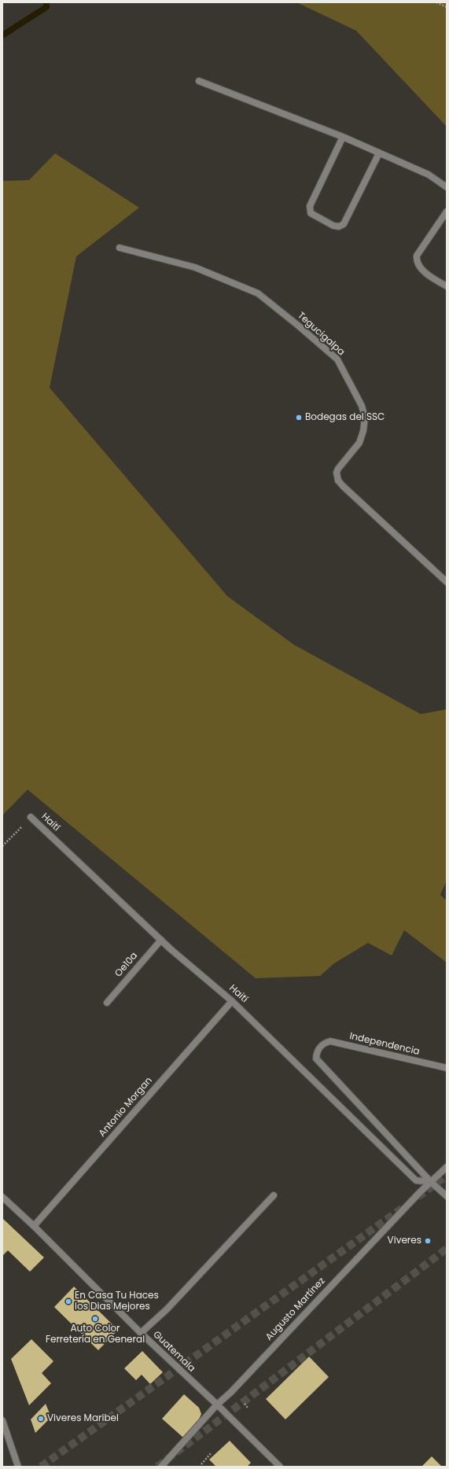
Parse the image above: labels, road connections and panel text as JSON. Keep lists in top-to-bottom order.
{
  "streets": {
    "street": [
      "Tegucigalpa",
      "Haití",
      "Oe10a",
      "Independencia",
      "Antonio Morgan",
      "Augusto Martínez",
      "Guatemala"
    ]
  },
  "crossings": [
    ["Haití", "Oe10a"],
    ["Haití", "Independencia"],
    ["Haití", "Antonio Morgan"],
    ["Haití", "Augusto Martínez"],
    ["Independencia", "Augusto Martínez"],
    ["Antonio Morgan", "Guatemala"],
    ["Augusto Martínez", "Guatemala"]
  ],
  "places": [
    "Bodegas del SSC",
    "Viveres",
    "En Casa Tu Haces los Dias Mejores",
    "Auto Color Ferretería en General",
    "Viveres Maribel"
  ]
}
